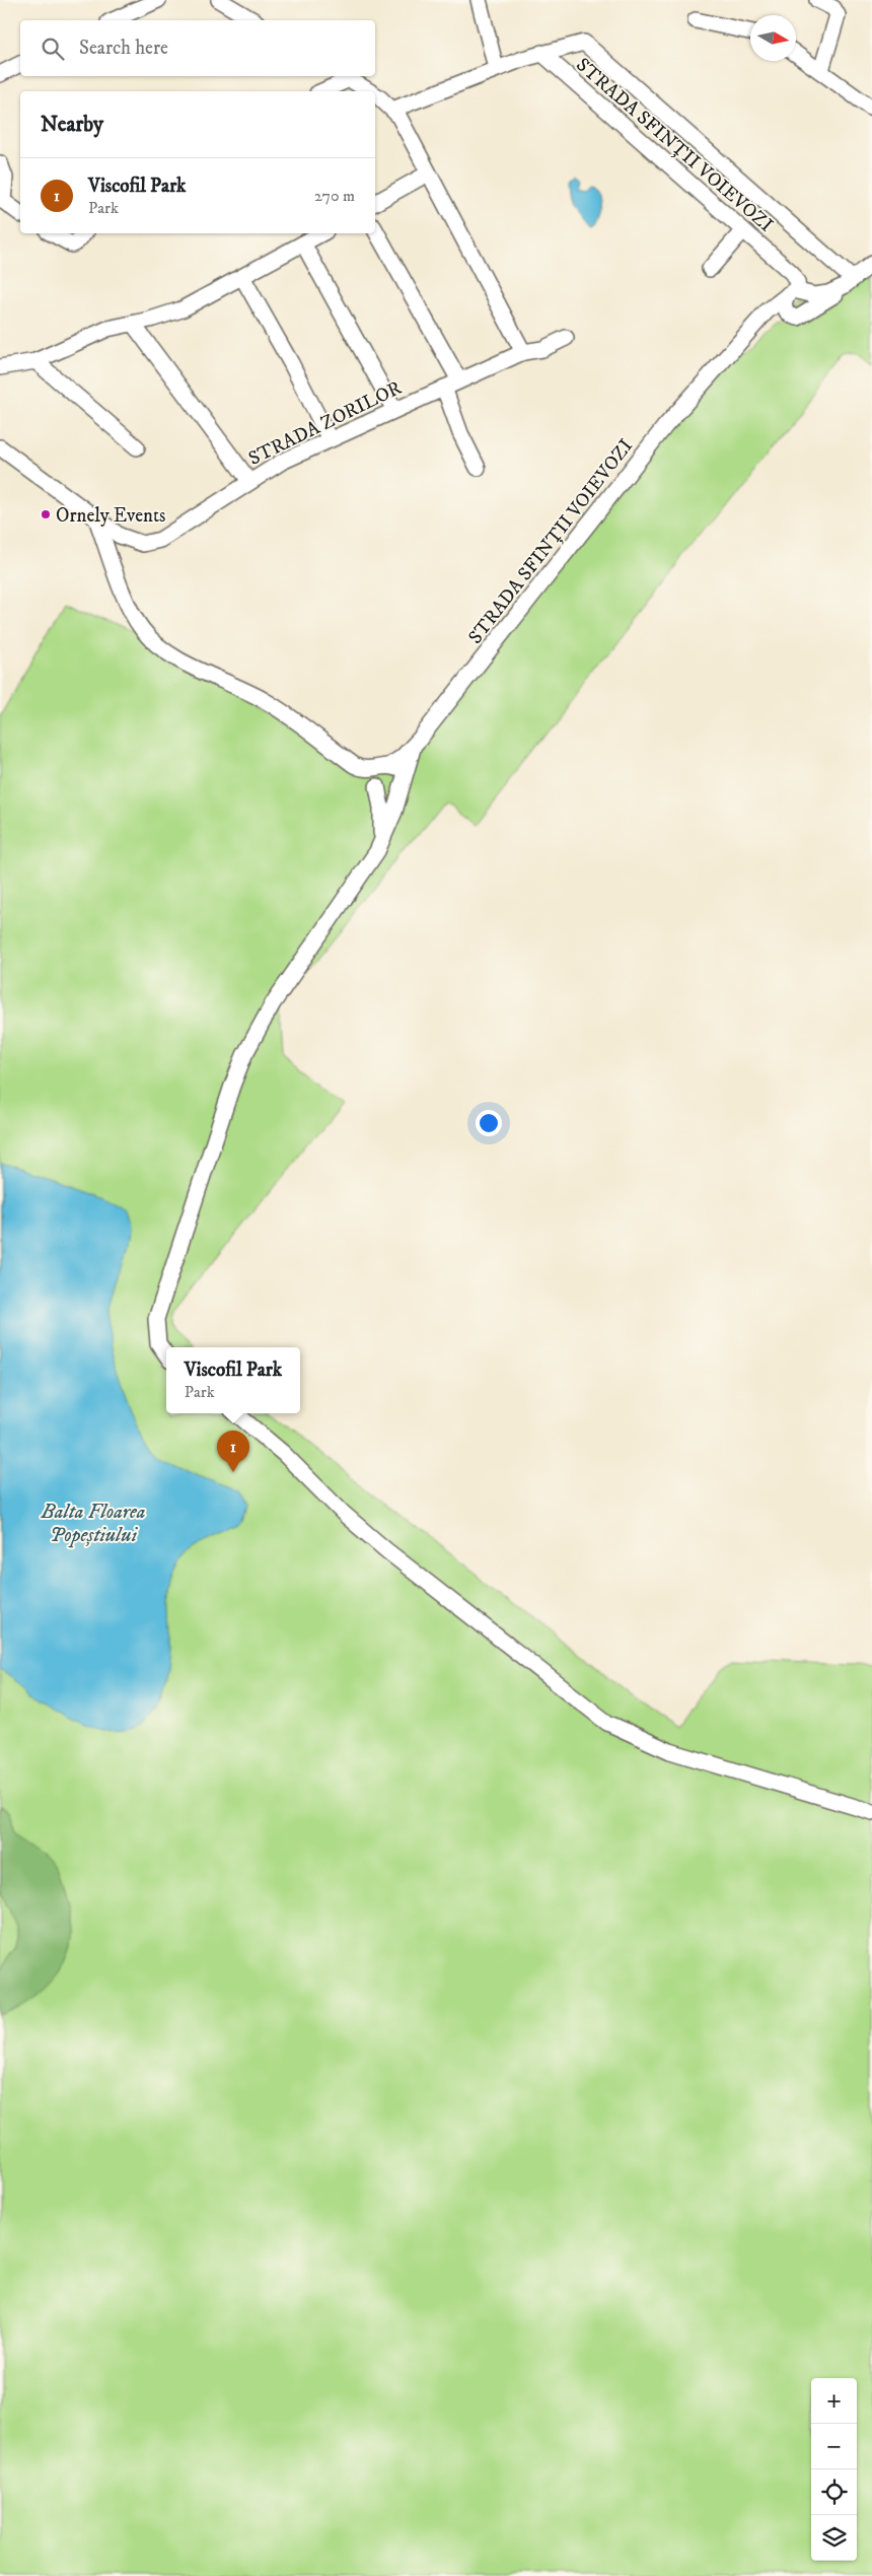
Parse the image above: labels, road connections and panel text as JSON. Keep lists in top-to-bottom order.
{
  "streets": {
    "street": ["STRADA SFINȚII VOIEVOZI", "STRADA ZORILOR"]
  },
  "water": ["Balta Floarea Popeștiului"],
  "places": ["Ornely Events"],
  "north": "right",
  "page": {
    "search": "Search here",
    "heading": "Nearby",
    "list": [
      {
        "mark": "1",
        "name": "Viscofil Park",
        "note": "Park",
        "value": "270 m"
      }
    ],
    "popup": ["Viscofil Park", "Park"],
    "pins": "1",
    "map_buttons": ["+", "−"]
  }
}
